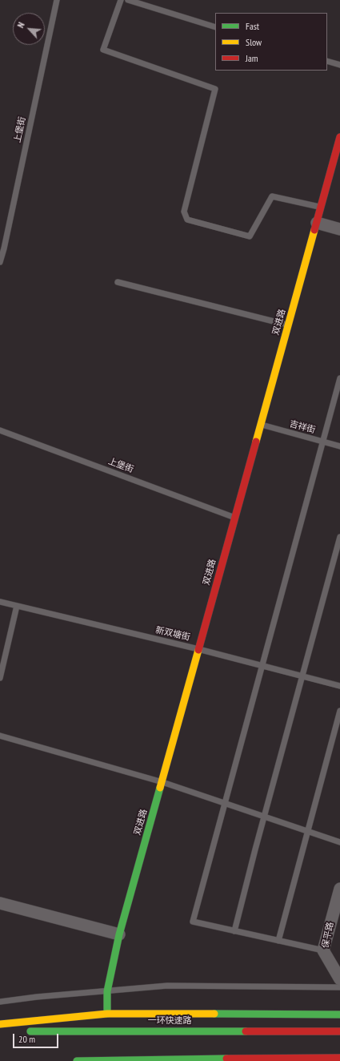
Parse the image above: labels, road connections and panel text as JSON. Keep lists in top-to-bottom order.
{
  "streets": {
    "main road": ["双进路", "一环快速路"],
    "street": ["保平路"],
    "lane": ["上堡街", "吉祥街", "新双塘街"]
  },
  "crossings": [
    ["上堡街", "双进路"],
    ["双进路", "吉祥街"],
    ["双进路", "新双塘街"]
  ],
  "legend": ["Fast", "Slow", "Jam"],
  "scale_bar": "20 m",
  "north": "top left"
}
